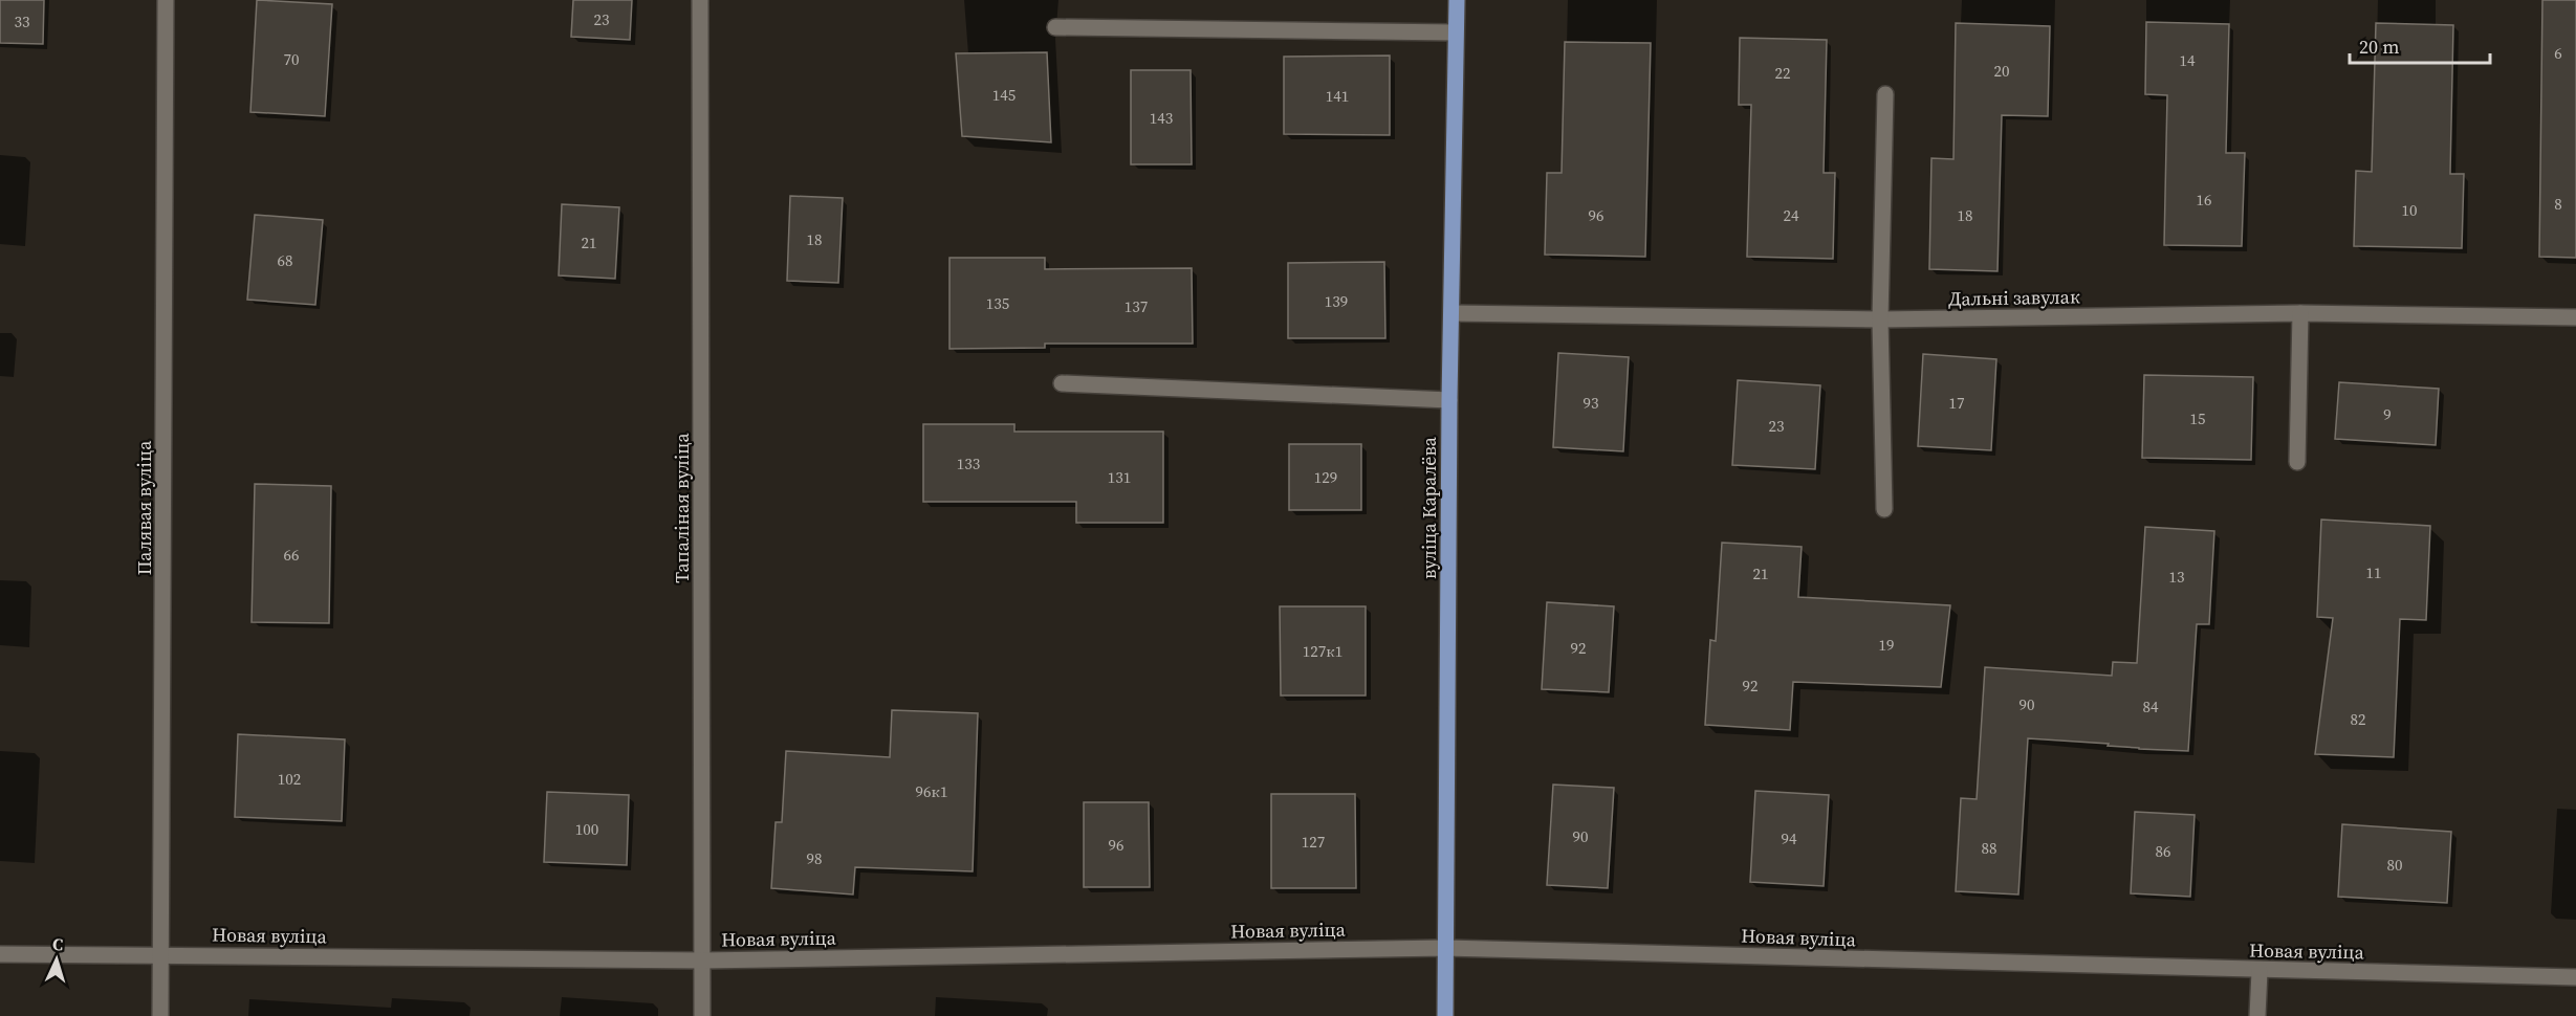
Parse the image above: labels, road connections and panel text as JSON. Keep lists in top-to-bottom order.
{
  "streets": {
    "main road": ["вуліца Каралёва"],
    "street": [
      "Дальні завулак",
      "Палявая вуліца",
      "Тапаліная вуліца",
      "Новая вуліца"
    ]
  },
  "crossings": [
    ["Дальні завулак", "вуліца Каралёва"],
    ["Палявая вуліца", "Новая вуліца"],
    ["Тапаліная вуліца", "Новая вуліца"],
    ["вуліца Каралёва", "Новая вуліца"]
  ],
  "house_numbers": [
    "23",
    "33",
    "6",
    "70",
    "14",
    "20",
    "22",
    "145",
    "141",
    "143",
    "16",
    "8",
    "10",
    "96",
    "24",
    "18",
    "18",
    "21",
    "68",
    "139",
    "135",
    "137",
    "93",
    "17",
    "9",
    "15",
    "23",
    "133",
    "131",
    "129",
    "66",
    "11",
    "21",
    "13",
    "19",
    "92",
    "127к1",
    "92",
    "90",
    "84",
    "82",
    "102",
    "96к1",
    "100",
    "90",
    "94",
    "127",
    "96",
    "88",
    "86",
    "98",
    "80"
  ],
  "scale_bar": "20 m",
  "north": "top"
}
